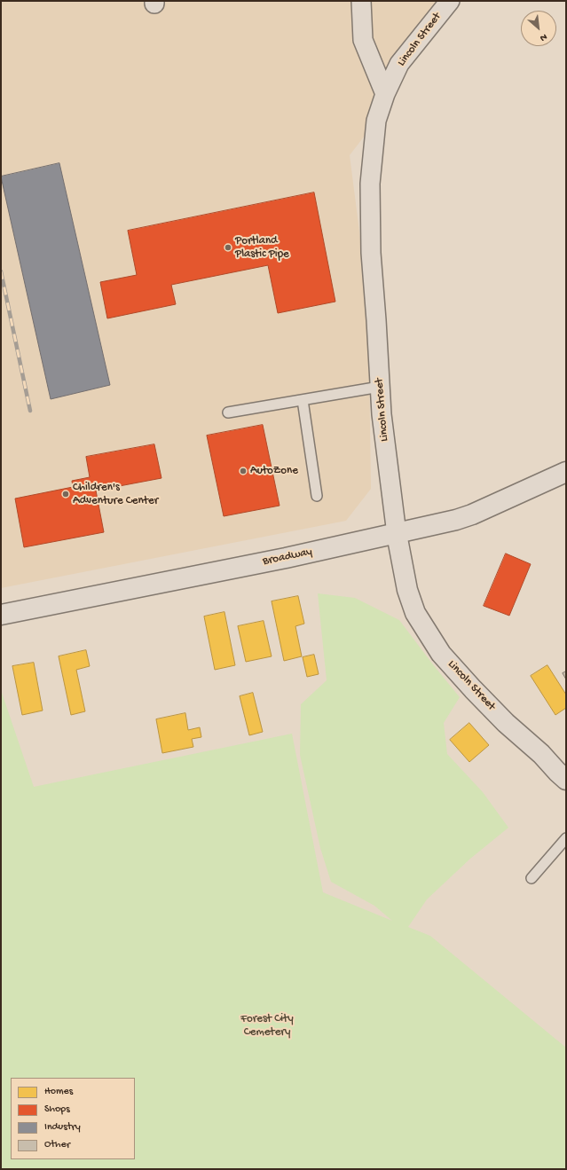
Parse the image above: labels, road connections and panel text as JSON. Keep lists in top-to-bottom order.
{
  "streets": {
    "main road": ["Lincoln Street", "Broadway"]
  },
  "crossings": [
    ["Lincoln Street", "Broadway"]
  ],
  "parks": ["Forest City Cemetery"],
  "places": ["Portland Plastic Pipe", "AutoZone", "Children's Adventure Center"],
  "legend": [
    "Homes",
    "Shops",
    "Industry",
    "Other"
  ],
  "north": "bottom right"
}
